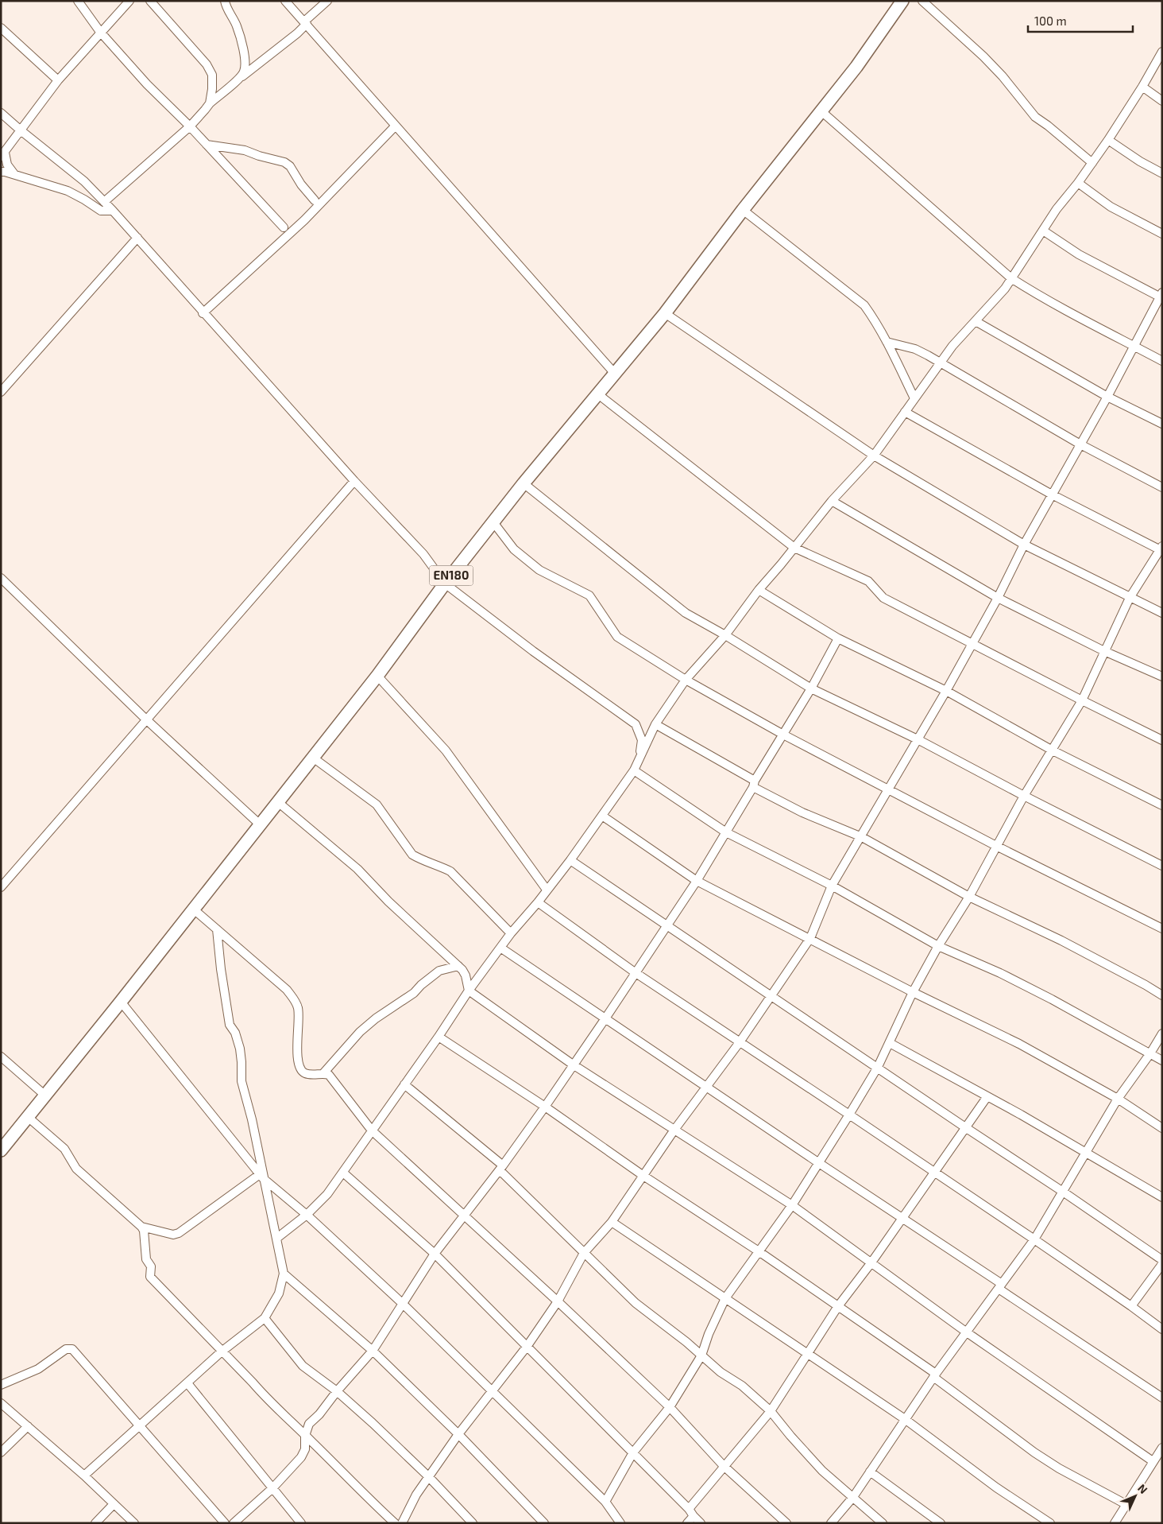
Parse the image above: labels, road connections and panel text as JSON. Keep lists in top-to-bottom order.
{
  "streets": {
    "main road": ["EN180"]
  },
  "scale_bar": "100 m",
  "north": "top right"
}
